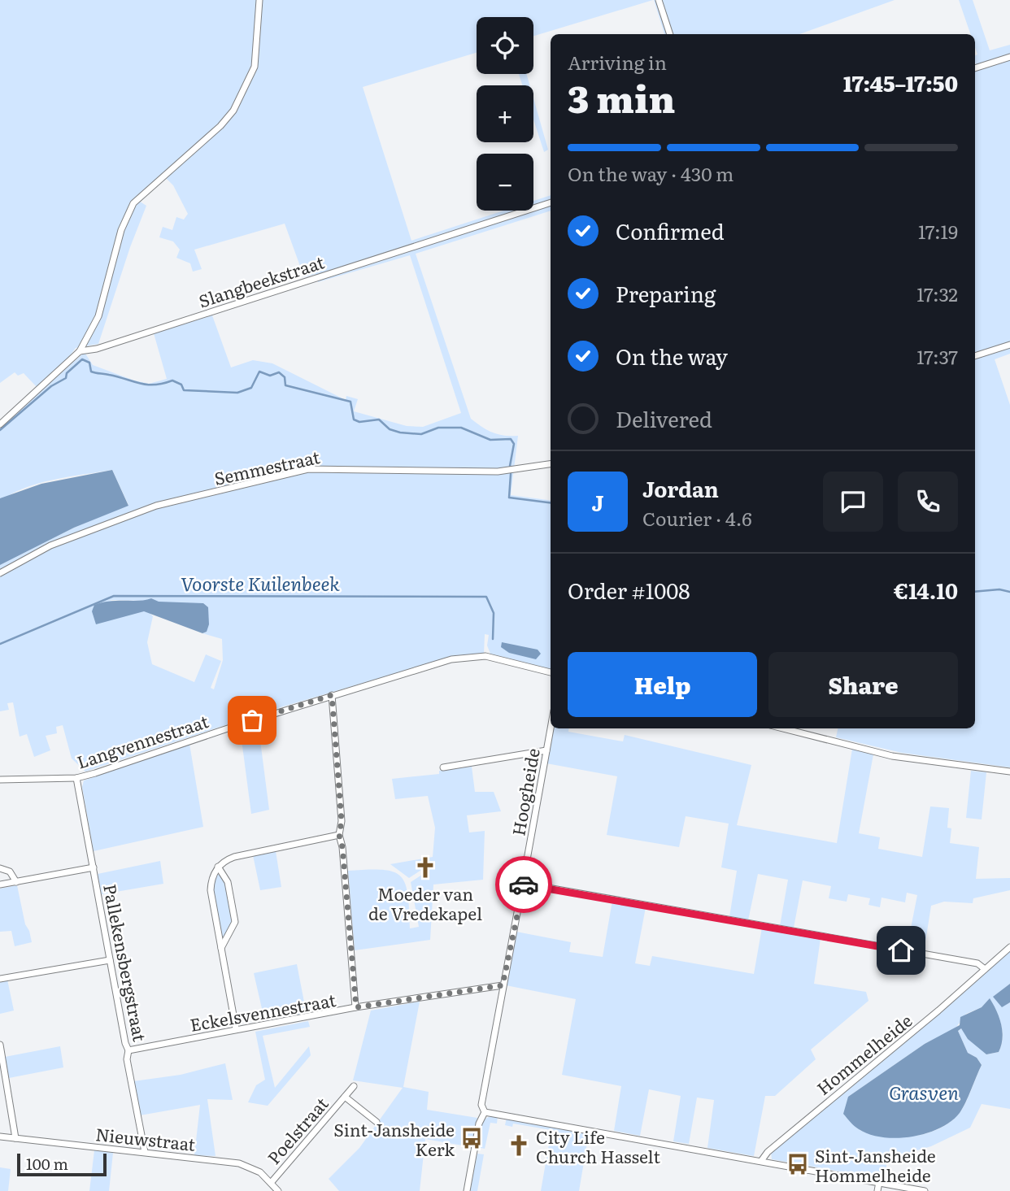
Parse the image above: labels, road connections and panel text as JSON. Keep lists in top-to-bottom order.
{
  "streets": {
    "street": [
      "Slangbeekstraat",
      "Semmestraat",
      "Langvennestraat",
      "Hoogheide",
      "Pallekensbergstraat",
      "Eckelsvennestraat",
      "Hommelheide",
      "Poelstraat",
      "Nieuwstraat"
    ]
  },
  "crossings": [
    ["Langvennestraat", "Pallekensbergstraat"],
    ["Hoogheide", "Eckelsvennestraat"],
    ["Pallekensbergstraat", "Eckelsvennestraat"],
    ["Pallekensbergstraat", "Nieuwstraat"],
    ["Poelstraat", "Nieuwstraat"]
  ],
  "water": ["Voorste Kuilenbeek", "Grasven"],
  "places": {
    "church": ["Moeder van de Vredekapel", "City Life Church Hasselt"],
    "bus stop": ["Sint-Jansheide Kerk", "Sint-Jansheide Hommelheide"]
  },
  "scale_bar": "100 m",
  "page": {
    "map_buttons": ["+", "−"],
    "heading": ["3 min", "Arriving in", "17:45–17:50"],
    "panel": [
      "Jordan",
      "Courier · 4.6",
      "Order #1008",
      "€14.10"
    ],
    "bar": "On the way · 430 m",
    "list": [
      ["Confirmed", "17:19"],
      ["Preparing", "17:32"],
      ["On the way", "17:37"],
      "Delivered"
    ],
    "round": "J",
    "buttons": ["Help", "Share"],
    "scale": "100 m"
  }
}
